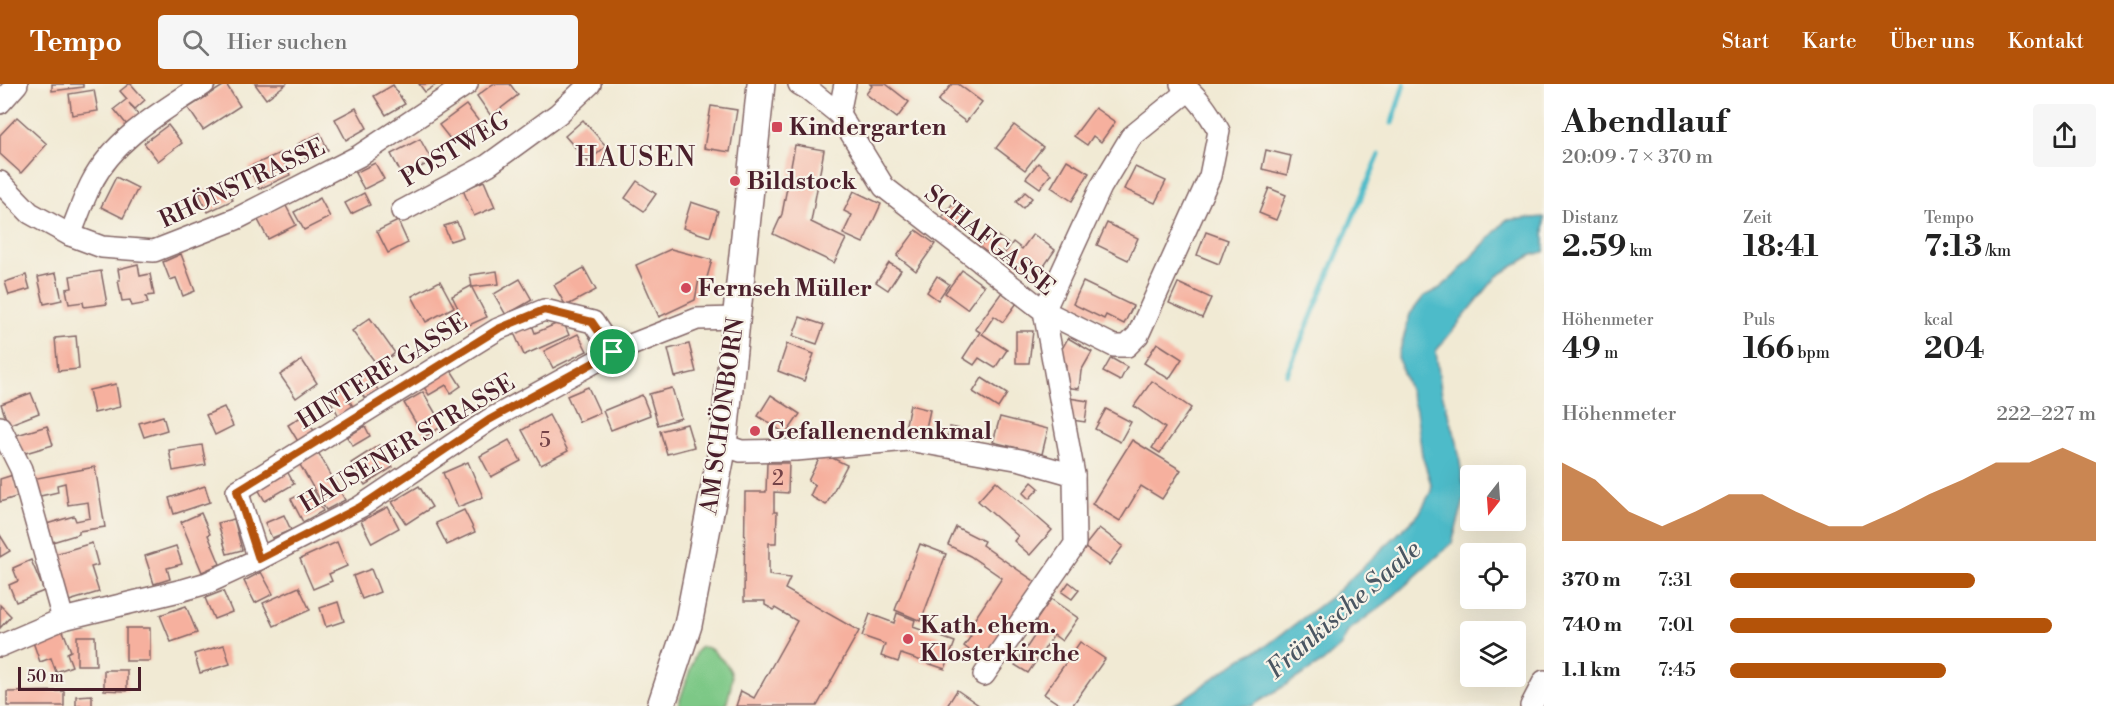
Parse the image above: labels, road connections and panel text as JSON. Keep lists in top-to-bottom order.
{
  "streets": {
    "main road": ["AM SCHÖNBORN"],
    "street": [
      "POSTWEG",
      "RHÖNSTRASSE",
      "SCHAFGASSE",
      "HINTERE GASSE",
      "HAUSENER STRASSE"
    ]
  },
  "crossings": [
    ["HINTERE GASSE", "HAUSENER STRASSE"],
    ["AM SCHÖNBORN", "HAUSENER STRASSE"]
  ],
  "districts": ["HAUSEN"],
  "water": ["Fränkische Saale"],
  "places": {
    "transit": ["Kindergarten"],
    "other": [
      "Bildstock",
      "Fernseh Müller",
      "Gefallenendenkmal",
      "Kath. ehem. Klosterkirche"
    ]
  },
  "house_numbers": ["5", "2"],
  "scale_bar": "50 m",
  "north": "bottom",
  "page": {
    "header": "Tempo",
    "search": "Hier suchen",
    "nav": [
      "Start",
      "Karte",
      "Über uns",
      "Kontakt"
    ],
    "heading": ["Abendlauf", "20:09 · 7 × 370 m"],
    "stats": [
      ["Distanz", "2.59 km"],
      ["Zeit", "18:41"],
      ["Tempo", "7:13 /km"],
      ["Höhenmeter", "49 m"],
      ["Puls", "166 bpm"],
      ["kcal", "204"]
    ],
    "chart": ["Höhenmeter", "222–227 m"],
    "list": [
      {
        "name": "370 m",
        "note": "7:31"
      },
      {
        "name": "740 m",
        "note": "7:01"
      },
      {
        "name": "1.1 km",
        "note": "7:45"
      }
    ],
    "scale": "50 m"
  }
}
